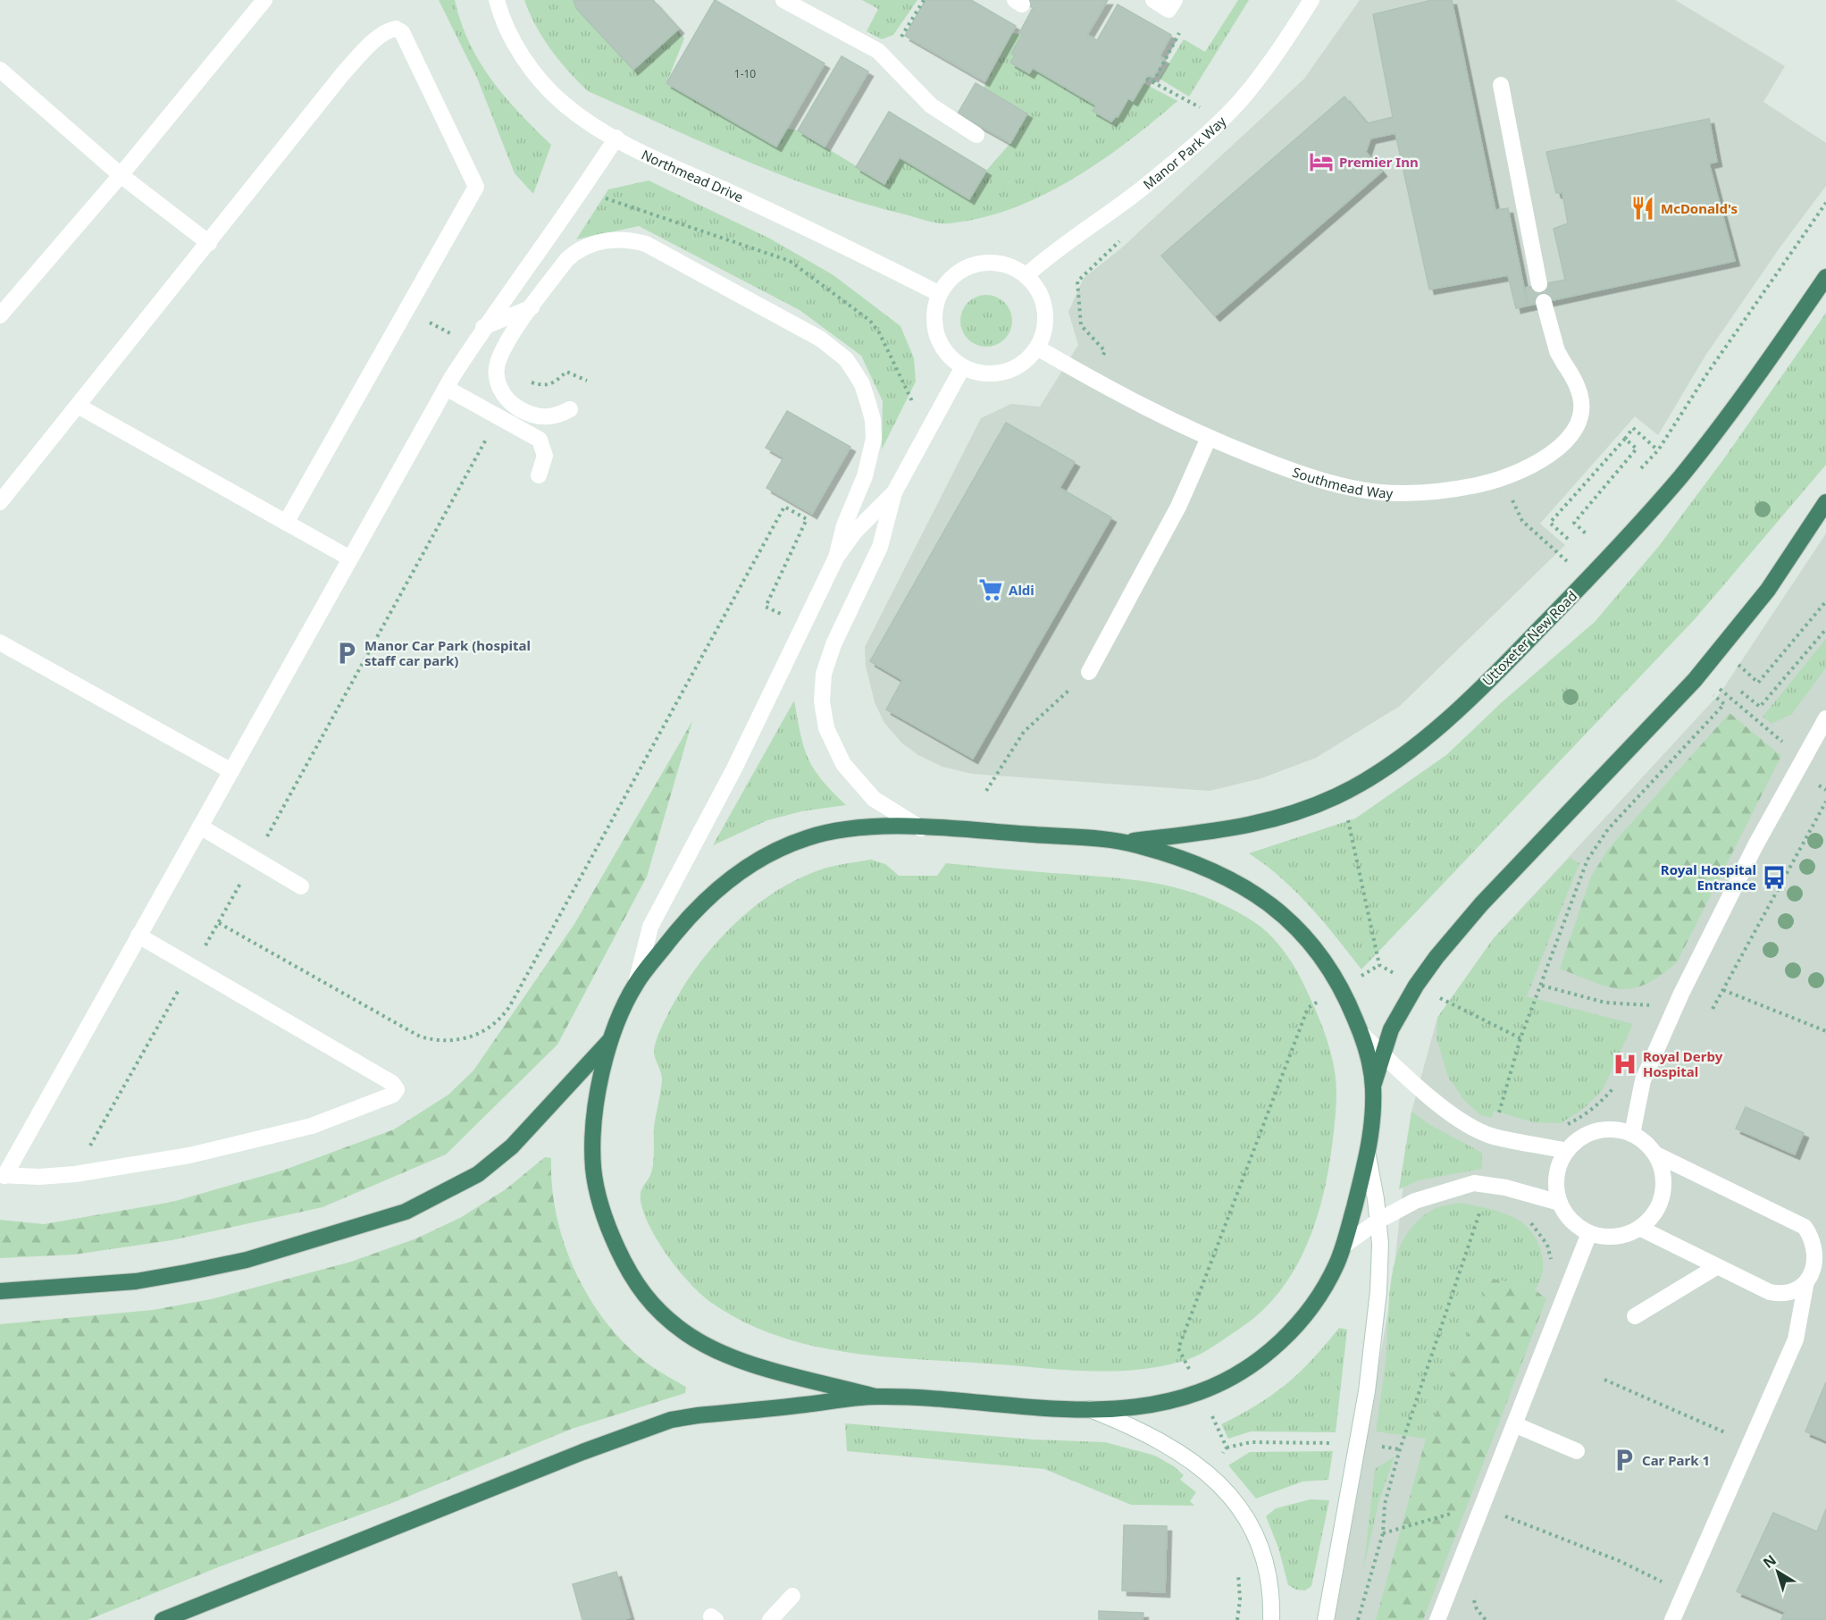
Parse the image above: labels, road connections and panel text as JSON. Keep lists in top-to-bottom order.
{
  "streets": {
    "highway": ["Uttoxeter New Road"],
    "street": ["Manor Park Way", "Northmead Drive", "Southmead Way"]
  },
  "crossings": [
    ["Manor Park Way", "Northmead Drive"],
    ["Manor Park Way", "Southmead Way"],
    ["Northmead Drive", "Southmead Way"]
  ],
  "places": {
    "hotel": ["Premier Inn"],
    "restaurant": ["McDonald's"],
    "supermarket": ["Aldi"],
    "parking": ["Manor Car Park (hospital staff car park)", "Car Park 1"],
    "bus stop": ["Royal Hospital Entrance"],
    "hospital": ["Royal Derby Hospital"]
  },
  "house_numbers": ["1-10"],
  "north": "top left"
}
